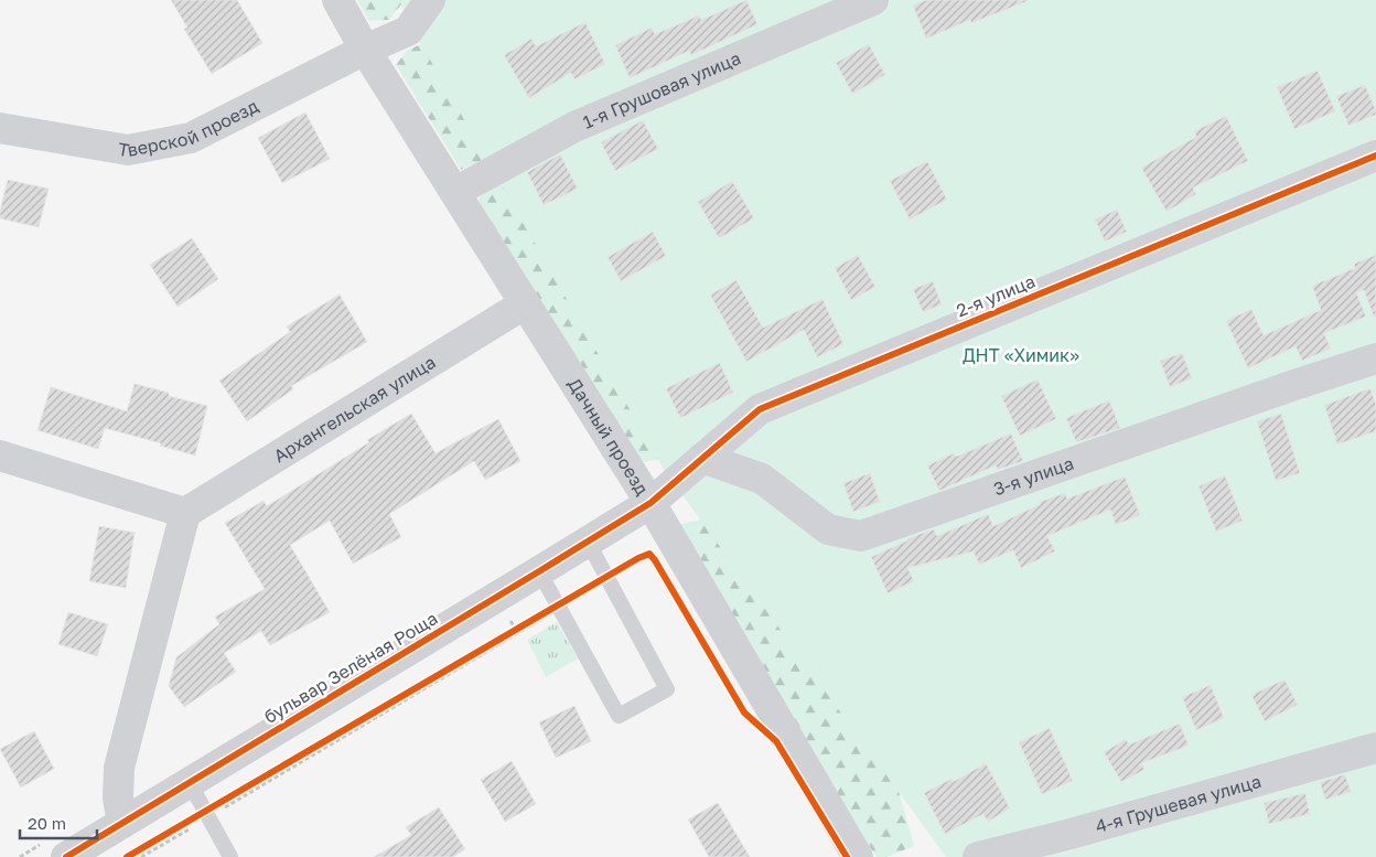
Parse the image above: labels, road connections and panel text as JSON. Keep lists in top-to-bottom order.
{
  "streets": {
    "street": [
      "1-я Грушовая улица",
      "Тверской проезд",
      "2-я улица",
      "Архангельская улица",
      "Дачный проезд",
      "3-я улица",
      "бульвар Зелёная Роща",
      "4-я Грушевая улица"
    ]
  },
  "crossings": [
    ["1-я Грушовая улица", "Дачный проезд"],
    ["Тверской проезд", "Дачный проезд"],
    ["2-я улица", "Дачный проезд"],
    ["2-я улица", "3-я улица"],
    ["2-я улица", "бульвар Зелёная Роща"],
    ["Архангельская улица", "Дачный проезд"],
    ["Дачный проезд", "бульвар Зелёная Роща"]
  ],
  "parks": ["ДНТ «Химик»"],
  "scale_bar": "20 m"
}
